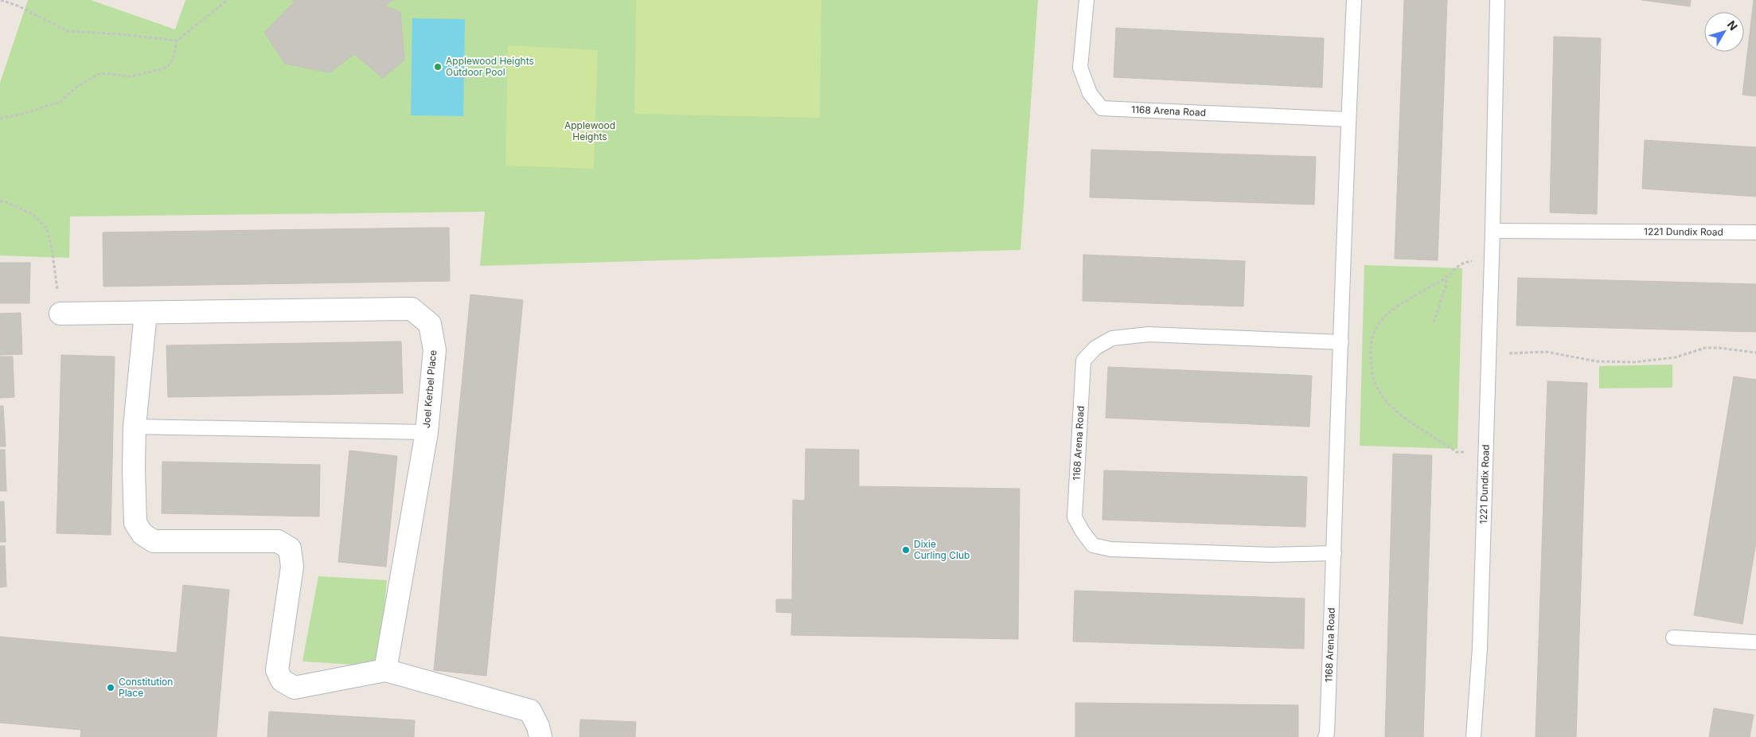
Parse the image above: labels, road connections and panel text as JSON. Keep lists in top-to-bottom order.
{
  "streets": {
    "street": ["Joel Kerbel Place"],
    "lane": ["1168 Arena Road", "1221 Dundix Road"]
  },
  "parks": ["Applewood Heights"],
  "places": ["Applewood Heights Outdoor Pool", "Dixie Curling Club", "Constitution Place"],
  "north": "top right"
}
